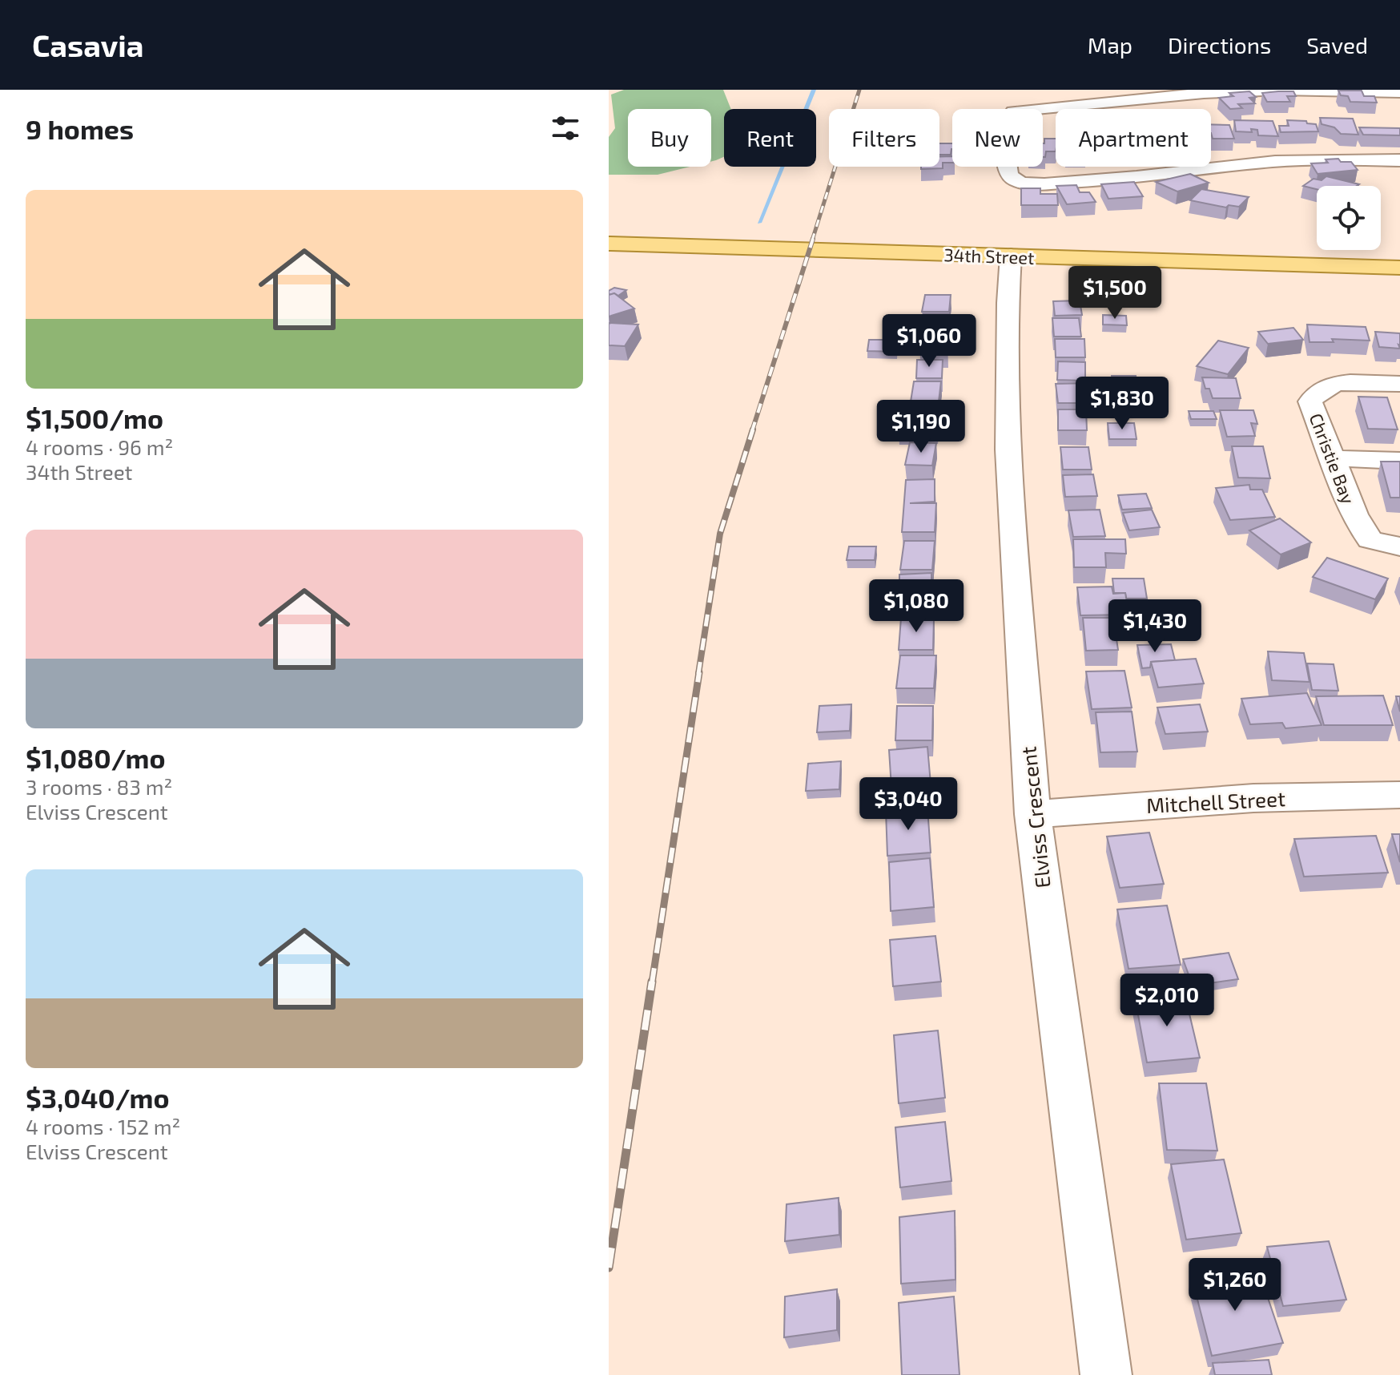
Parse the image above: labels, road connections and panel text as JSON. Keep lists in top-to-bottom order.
{
  "streets": {
    "main road": ["34th Street"],
    "street": ["Christie Bay", "Mitchell Street", "Elviss Crescent"]
  },
  "crossings": [
    ["34th Street", "Elviss Crescent"],
    ["Mitchell Street", "Elviss Crescent"]
  ],
  "page": {
    "header": "Casavia",
    "nav": ["Map", "Directions", "Saved"],
    "heading": "9 homes",
    "chip": [
      "Buy",
      "Rent",
      "Filters",
      "New",
      "Apartment"
    ],
    "list": [
      {
        "name": "$1,500/mo",
        "note": "4 rooms · 96 m² · 34th Street"
      },
      {
        "name": "$1,080/mo",
        "note": "3 rooms · 83 m² · Elviss Crescent"
      },
      {
        "name": "$3,040/mo",
        "note": "4 rooms · 152 m² · Elviss Crescent"
      }
    ],
    "price": [
      "$1,500",
      "$1,060",
      "$1,830",
      "$1,190",
      "$1,080",
      "$1,430",
      "$3,040",
      "$2,010",
      "$1,260"
    ]
  }
}
